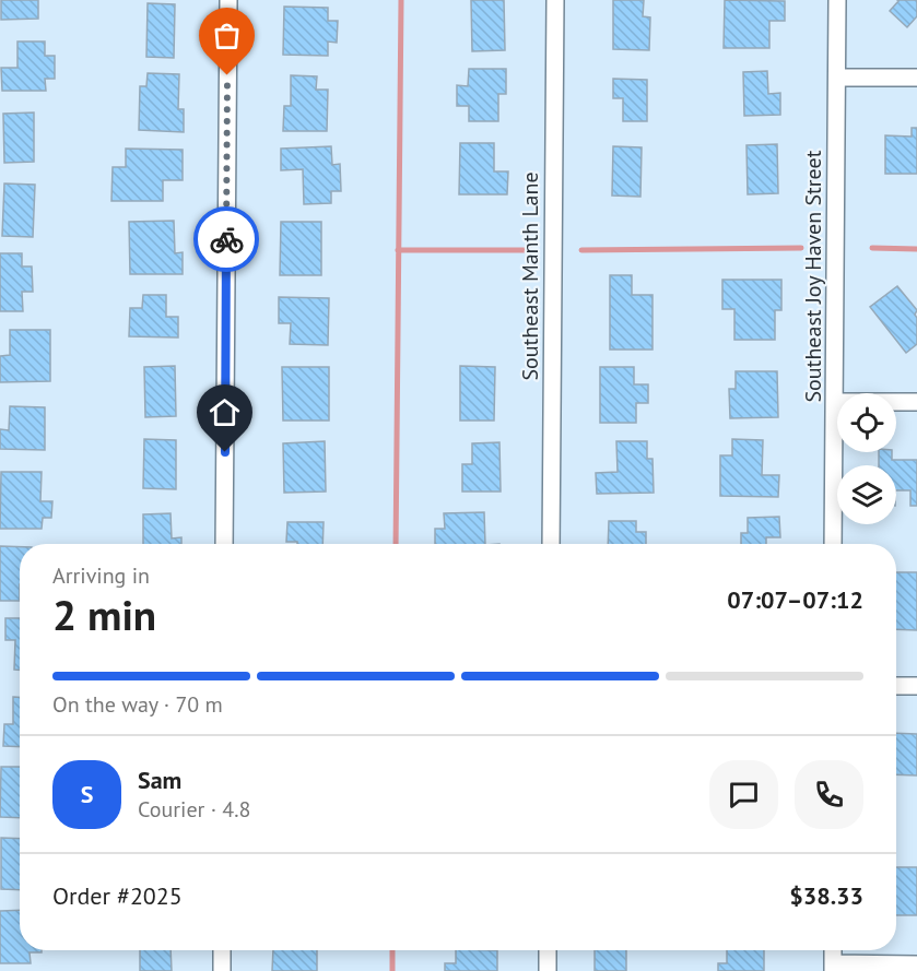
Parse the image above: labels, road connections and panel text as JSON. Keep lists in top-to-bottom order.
{
  "streets": {
    "street": ["Southeast Manth Lane", "Southeast Joy Haven Street"]
  },
  "page": {
    "heading": ["2 min", "Arriving in", "07:07–07:12"],
    "panel": [
      "Sam",
      "Courier · 4.8",
      "Order #2025",
      "$38.33"
    ],
    "bar": "On the way · 70 m",
    "round": "S"
  }
}
